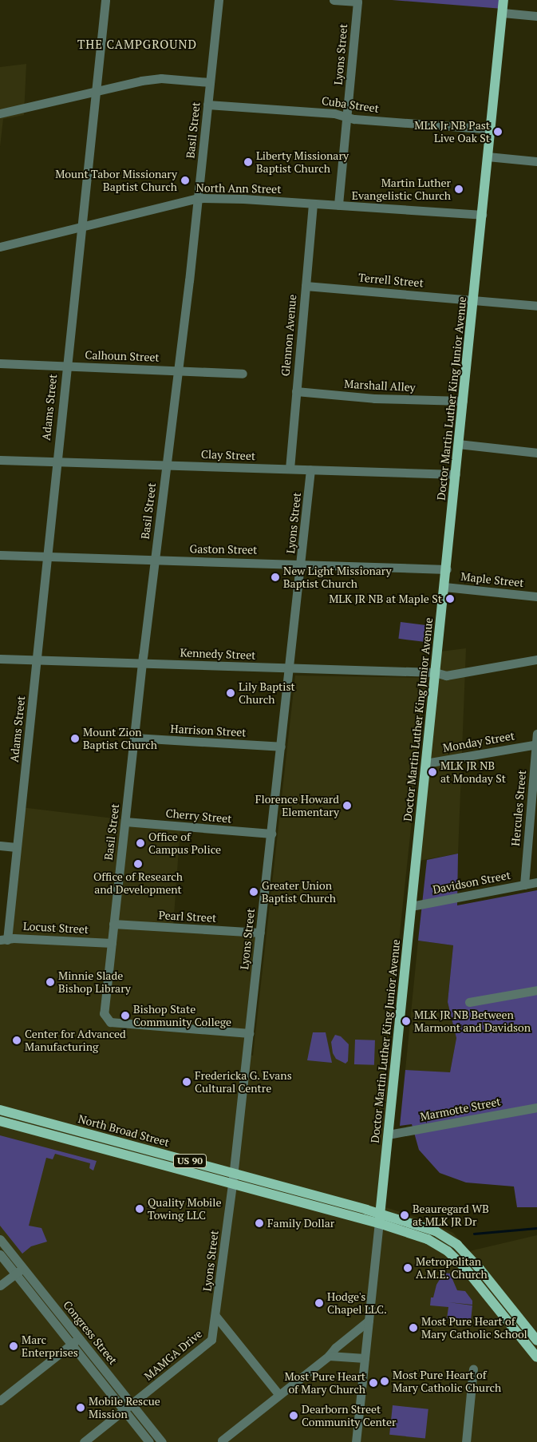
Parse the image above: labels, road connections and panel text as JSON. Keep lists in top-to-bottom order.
{
  "streets": {
    "main road": ["Doctor Martin Luther King Junior Avenue", "North Broad Street", "US 90"],
    "street": [
      "Lyons Street",
      "Cuba Street",
      "Basil Street",
      "North Ann Street",
      "Terrell Street",
      "Glennon Avenue",
      "Calhoun Street",
      "Marshall Alley",
      "Adams Street",
      "Clay Street",
      "Gaston Street",
      "Maple Street",
      "Kennedy Street",
      "Harrison Street",
      "Monday Street",
      "Hercules Street",
      "Cherry Street",
      "Davidson Street",
      "Pearl Street",
      "Locust Street",
      "Marmotte Street",
      "Congress Street",
      "MAMGA Drive"
    ]
  },
  "crossings": [
    ["Lyons Street", "Cuba Street"],
    ["Lyons Street", "Basil Street"],
    ["Lyons Street", "North Ann Street"],
    ["Lyons Street", "Clay Street"],
    ["Lyons Street", "Gaston Street"],
    ["Lyons Street", "Kennedy Street"],
    ["Lyons Street", "Harrison Street"],
    ["Lyons Street", "Cherry Street"],
    ["Lyons Street", "Pearl Street"],
    ["Lyons Street", "North Broad Street"],
    ["Lyons Street", "MAMGA Drive"],
    ["Cuba Street", "Basil Street"],
    ["Cuba Street", "Doctor Martin Luther King Junior Avenue"],
    ["Basil Street", "North Ann Street"],
    ["Basil Street", "Calhoun Street"],
    ["Basil Street", "Clay Street"],
    ["Basil Street", "Gaston Street"],
    ["Basil Street", "Kennedy Street"],
    ["Basil Street", "Harrison Street"],
    ["Basil Street", "Cherry Street"],
    ["Basil Street", "Pearl Street"],
    ["Basil Street", "Locust Street"],
    ["North Ann Street", "Glennon Avenue"],
    ["North Ann Street", "Doctor Martin Luther King Junior Avenue"],
    ["North Ann Street", "Adams Street"],
    ["Terrell Street", "Glennon Avenue"],
    ["Terrell Street", "Doctor Martin Luther King Junior Avenue"],
    ["Glennon Avenue", "Marshall Alley"],
    ["Glennon Avenue", "Clay Street"],
    ["Calhoun Street", "Adams Street"],
    ["Marshall Alley", "Doctor Martin Luther King Junior Avenue"],
    ["Doctor Martin Luther King Junior Avenue", "Clay Street"],
    ["Doctor Martin Luther King Junior Avenue", "Gaston Street"],
    ["Doctor Martin Luther King Junior Avenue", "Maple Street"],
    ["Doctor Martin Luther King Junior Avenue", "Kennedy Street"],
    ["Doctor Martin Luther King Junior Avenue", "Monday Street"],
    ["Doctor Martin Luther King Junior Avenue", "Davidson Street"],
    ["Doctor Martin Luther King Junior Avenue", "Marmotte Street"],
    ["Doctor Martin Luther King Junior Avenue", "North Broad Street"],
    ["Doctor Martin Luther King Junior Avenue", "US 90"],
    ["Adams Street", "Clay Street"],
    ["Adams Street", "Gaston Street"],
    ["Adams Street", "Kennedy Street"],
    ["Monday Street", "Hercules Street"],
    ["Hercules Street", "Davidson Street"],
    ["North Broad Street", "US 90"],
    ["Congress Street", "MAMGA Drive"]
  ],
  "districts": ["THE CAMPGROUND"],
  "places": [
    "MLK Jr NB Past Live Oak St",
    "Liberty Missionary Baptist Church",
    "Mount Tabor Missionary Baptist Church",
    "Martin Luther Evangelistic Church",
    "New Light Missionary Baptist Church",
    "MLK JR NB at Maple St",
    "Lily Baptist Church",
    "Mount Zion Baptist Church",
    "MLK JR NB at Monday St",
    "Florence Howard Elementary",
    "Office of Campus Police",
    "Office of Research and Development",
    "Greater Union Baptist Church",
    "Minnie Slade Bishop Library",
    "Bishop State Community College",
    "MLK JR NB Between Marmont and Davidson",
    "Center for Advanced Manufacturing",
    "Fredericka G. Evans Cultural Centre",
    "Quality Mobile Towing LLC",
    "Beauregard WB at MLK JR Dr",
    "Family Dollar",
    "Metropolitan A.M.E. Church",
    "Hodge's Chapel LLC.",
    "Most Pure Heart of Mary Catholic School",
    "Marc Enterprises",
    "Most Pure Heart of Mary Catholic Church",
    "Most Pure Heart of Mary Church",
    "Mobile Rescue Mission",
    "Dearborn Street Community Center"
  ]
}
